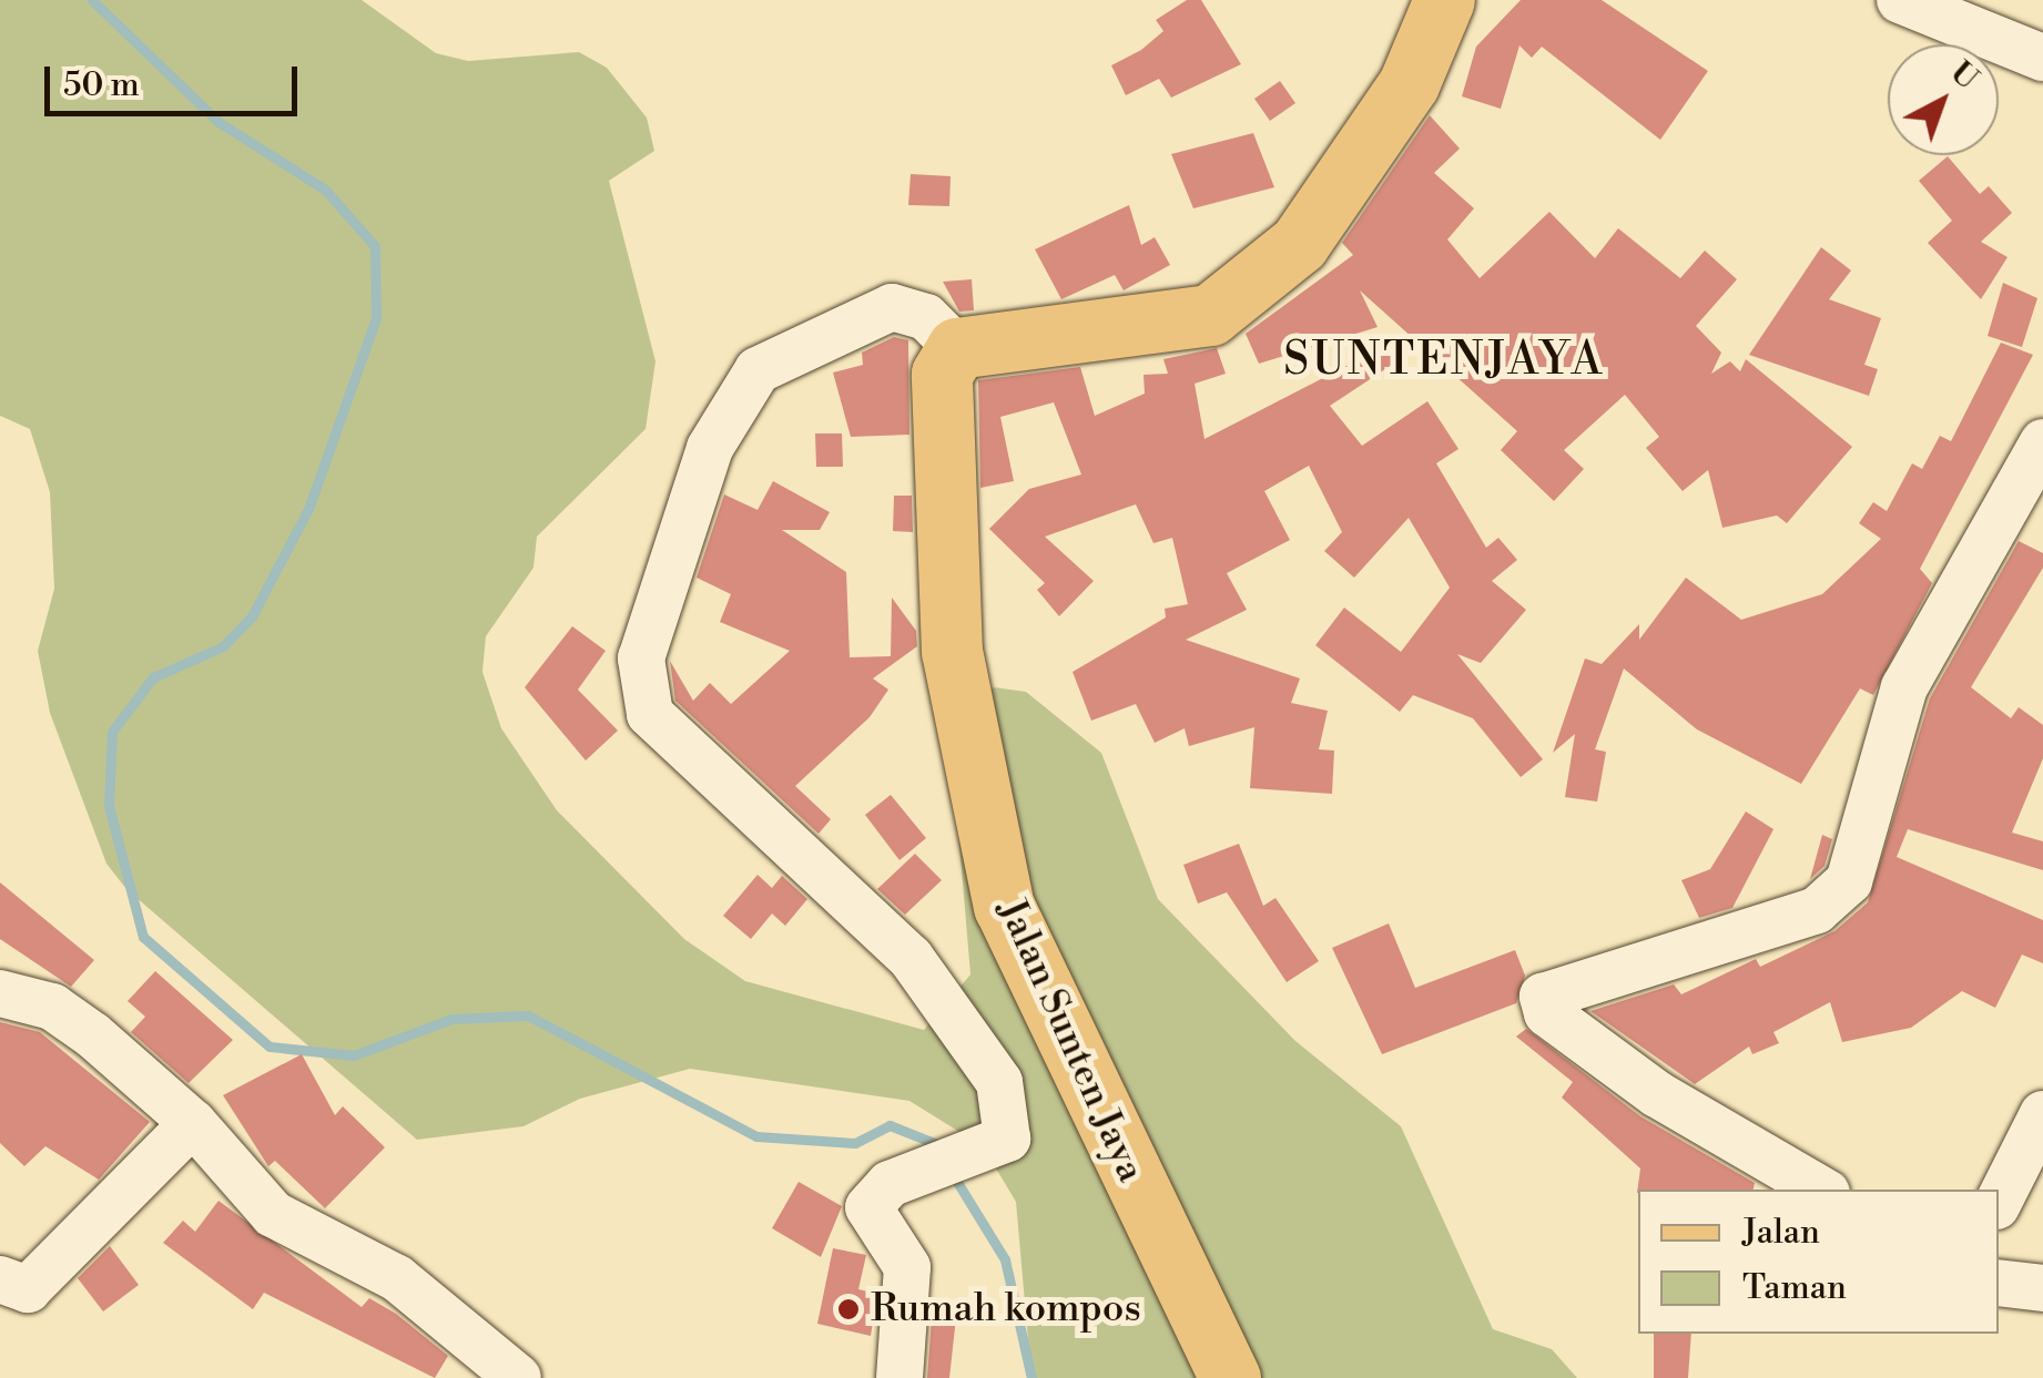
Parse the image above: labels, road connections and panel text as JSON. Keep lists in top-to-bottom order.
{
  "streets": {
    "main road": ["Jalan Sunten Jaya"]
  },
  "districts": ["SUNTENJAYA"],
  "places": ["Rumah kompos"],
  "legend": ["Jalan", "Taman"],
  "scale_bar": "50 m",
  "north": "top right"
}
